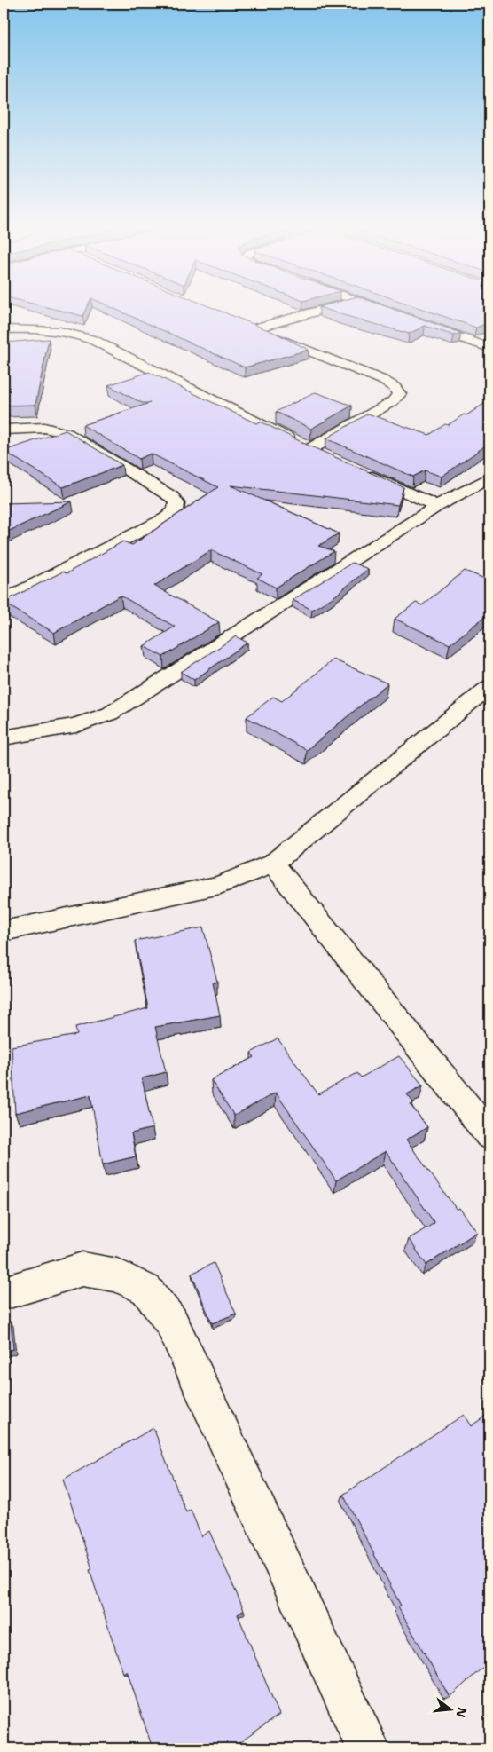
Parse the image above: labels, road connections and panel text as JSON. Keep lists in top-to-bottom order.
{
  "north": "right"
}
